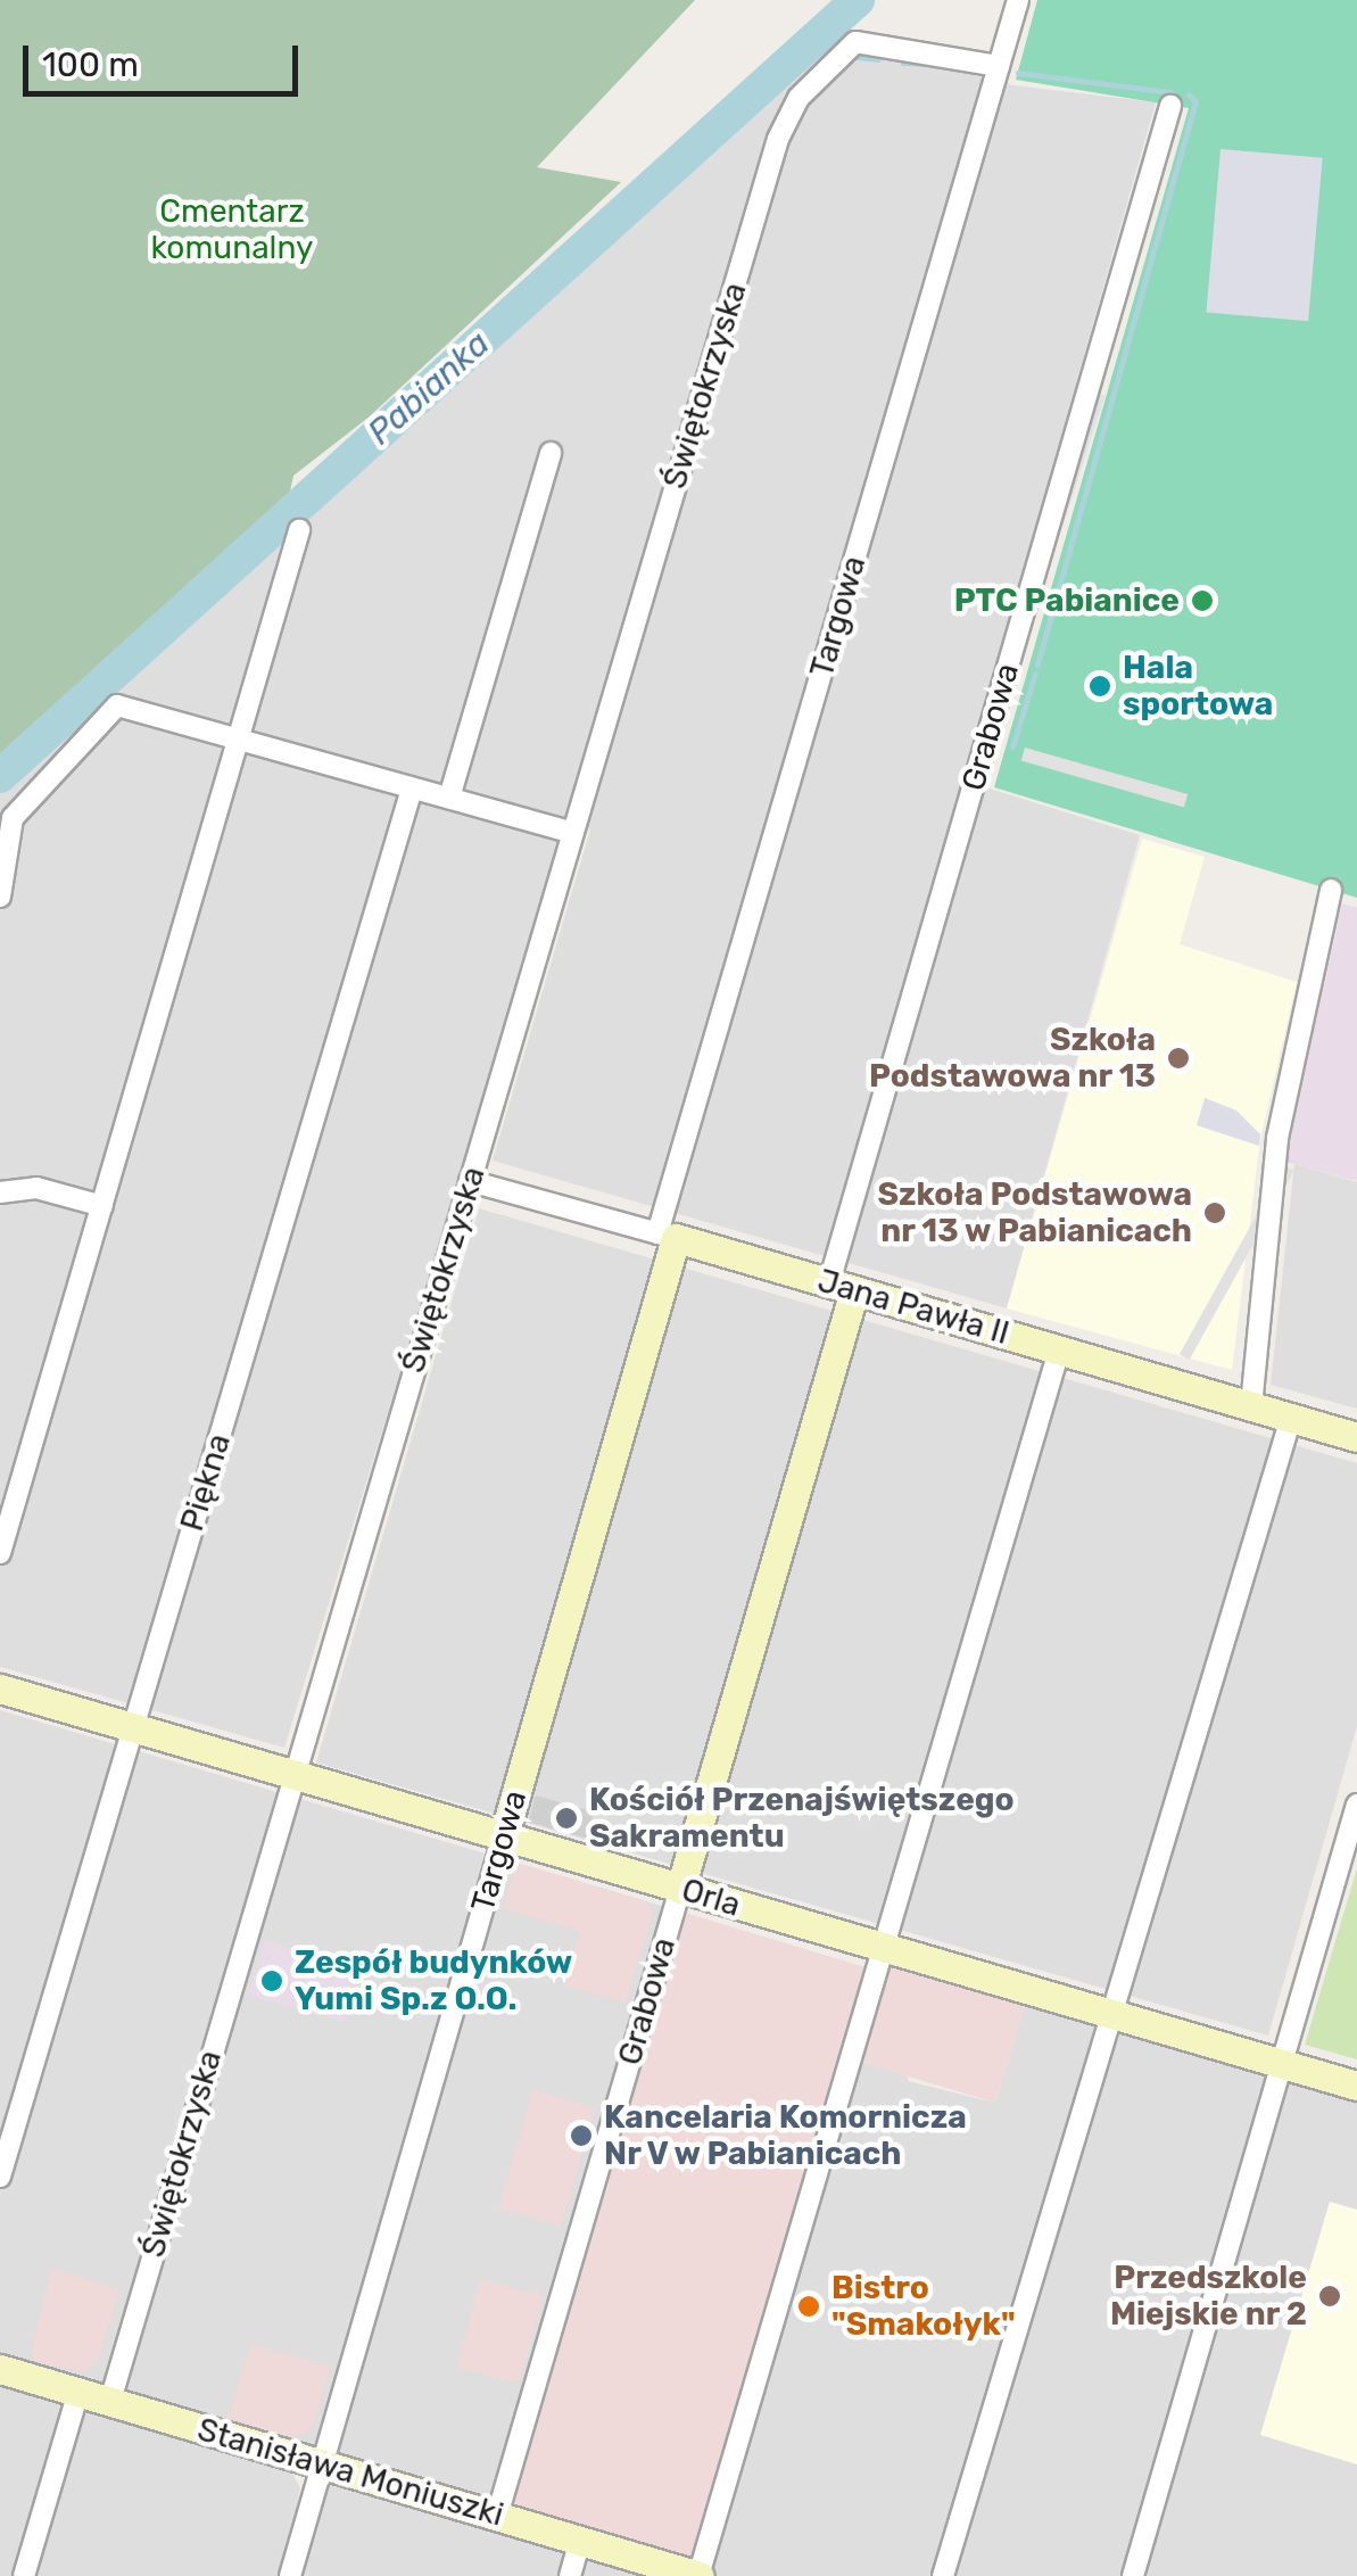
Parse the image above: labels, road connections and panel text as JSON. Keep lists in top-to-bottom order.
{
  "streets": {
    "street": [
      "Świętokrzyska",
      "Targowa",
      "Grabowa",
      "Jana Pawła II",
      "Piękna",
      "Orla",
      "Stanisława Moniuszki"
    ]
  },
  "crossings": [
    ["Świętokrzyska", "Targowa"],
    ["Świętokrzyska", "Jana Pawła II"],
    ["Świętokrzyska", "Orla"],
    ["Świętokrzyska", "Stanisława Moniuszki"],
    ["Targowa", "Jana Pawła II"],
    ["Targowa", "Orla"],
    ["Targowa", "Stanisława Moniuszki"],
    ["Grabowa", "Jana Pawła II"],
    ["Grabowa", "Orla"],
    ["Grabowa", "Stanisława Moniuszki"],
    ["Piękna", "Orla"]
  ],
  "water": ["Pabianka"],
  "parks": ["Cmentarz komunalny"],
  "places": [
    "PTC Pabianice",
    "Hala sportowa",
    "Szkoła Podstawowa nr 13",
    "Szkoła Podstawowa nr 13 w Pabianicach",
    "Kościół Przenajświętszego Sakramentu",
    "Zespół budynków Yumi Sp.z O.O.",
    "Kancelaria Komornicza Nr V w Pabianicach",
    "Przedszkole Miejskie nr 2",
    "Bistro \"Smakołyk\""
  ],
  "scale_bar": "100 m"
}
